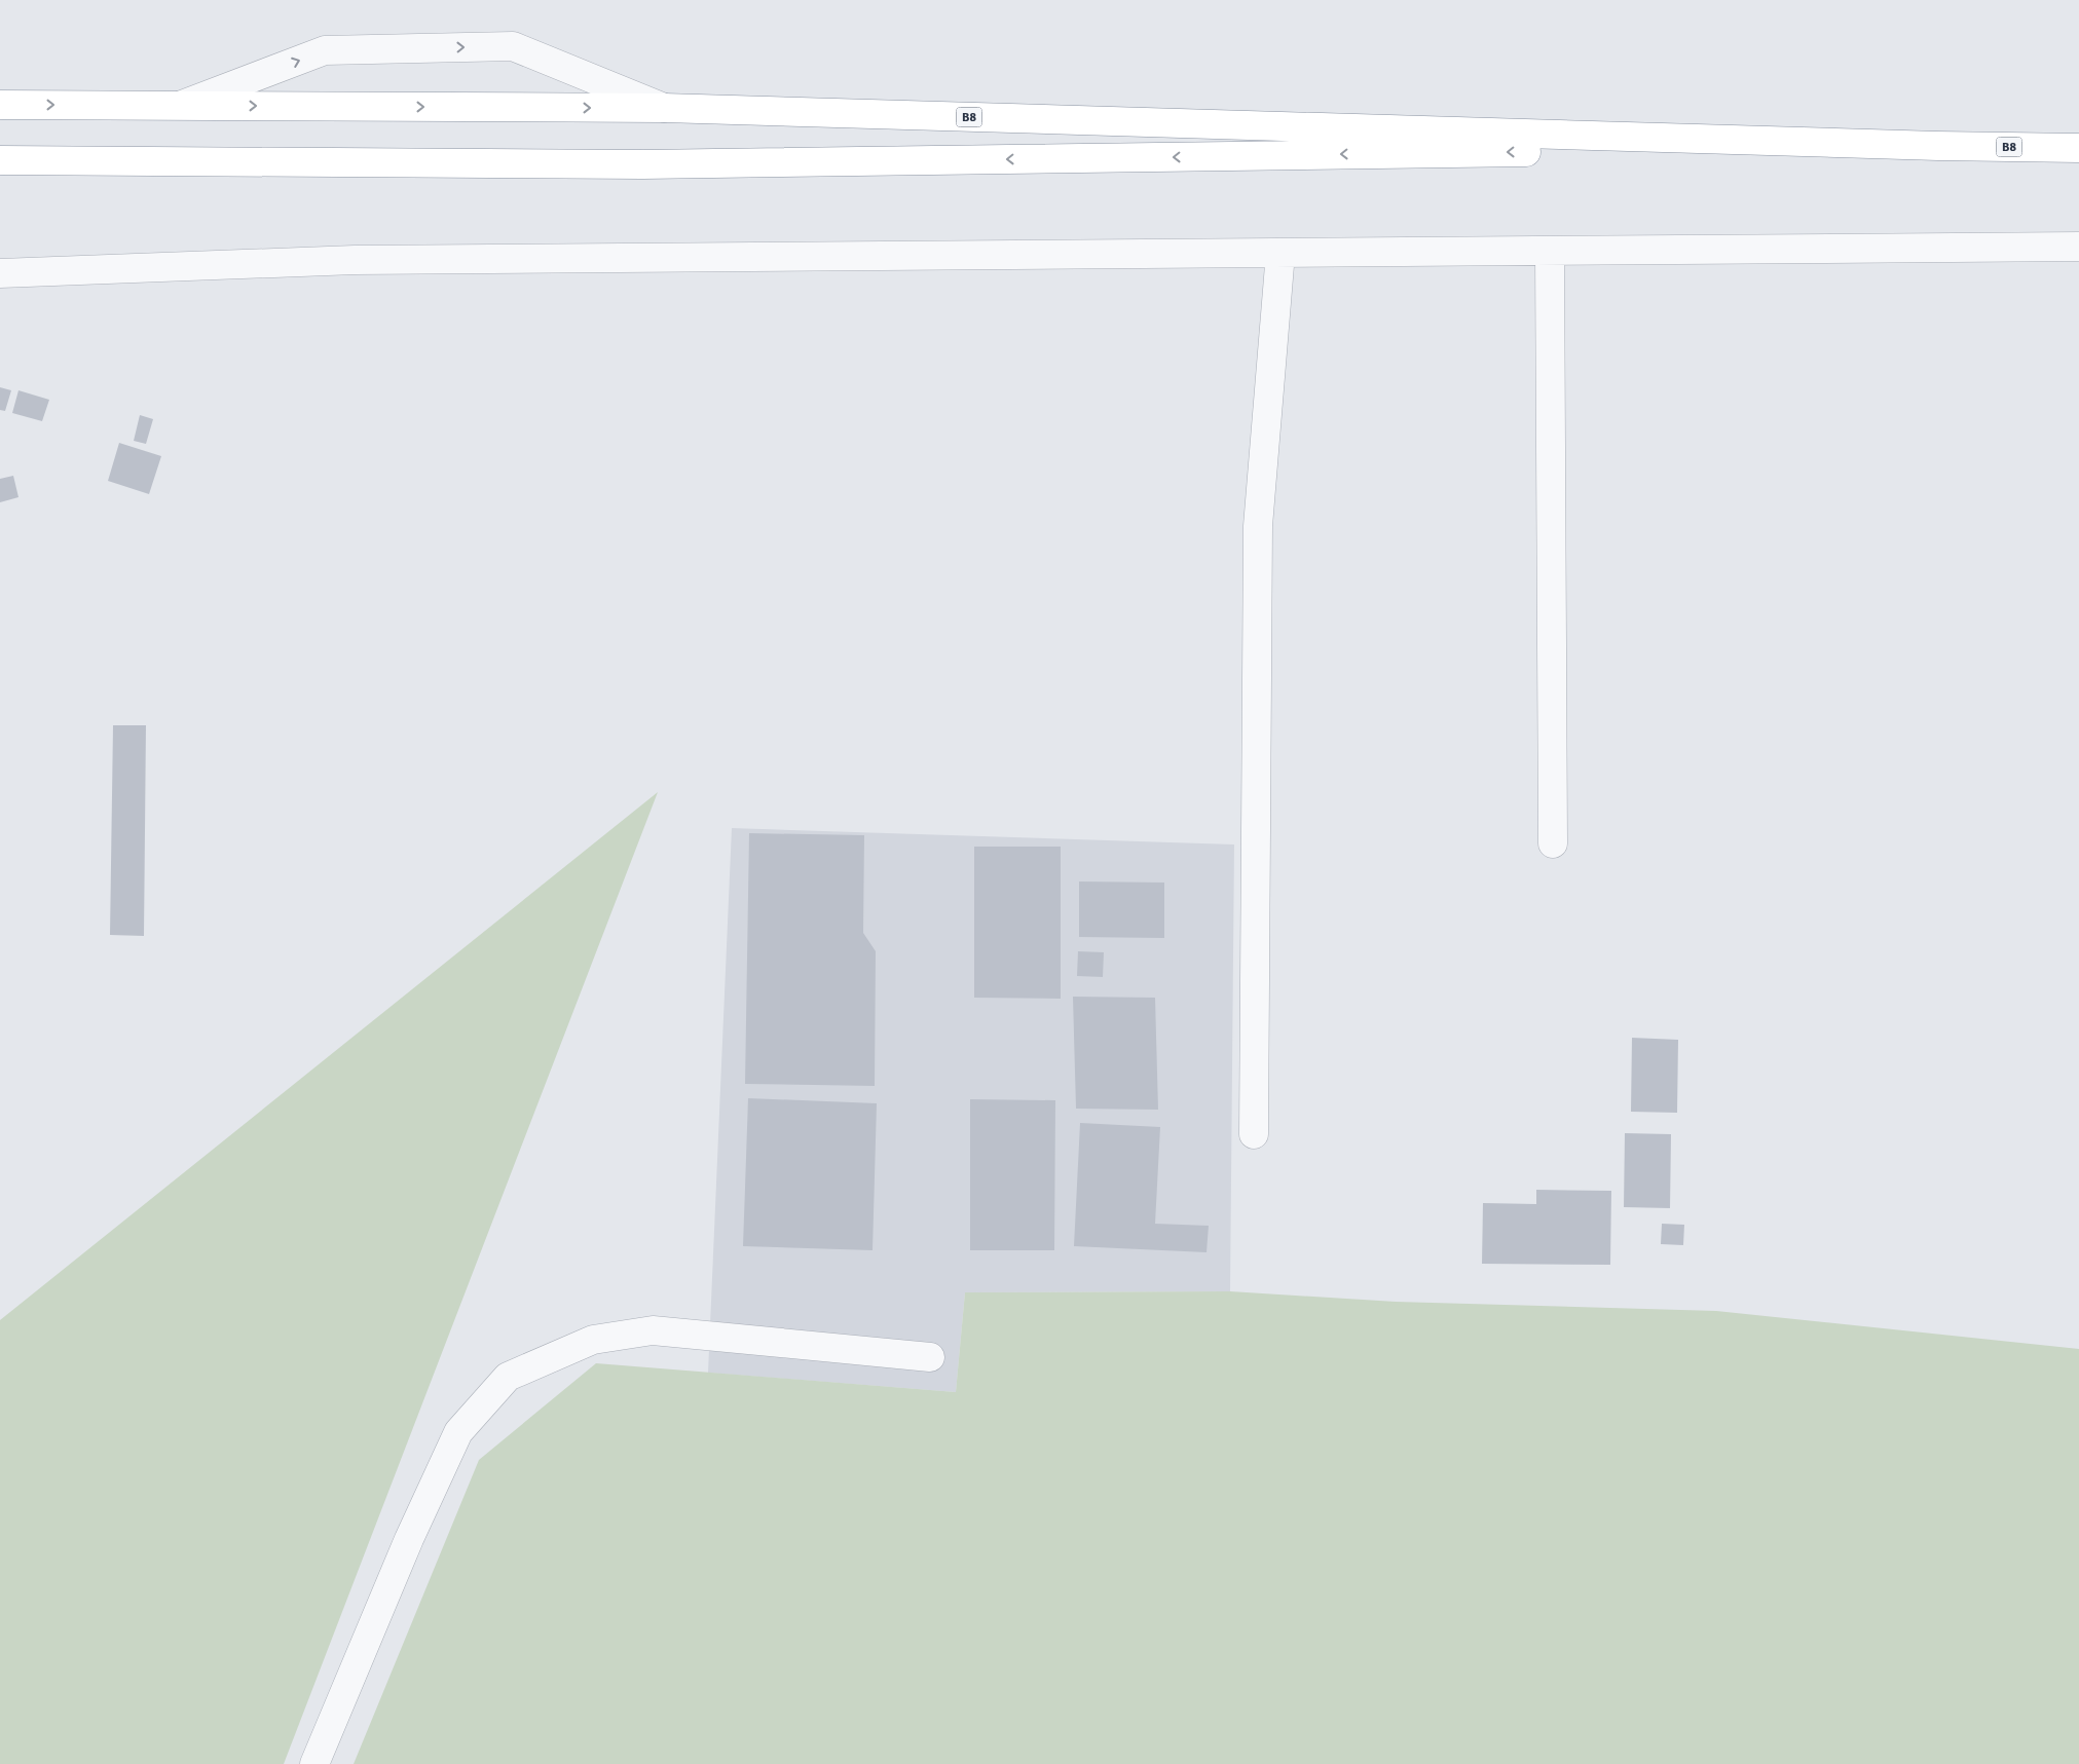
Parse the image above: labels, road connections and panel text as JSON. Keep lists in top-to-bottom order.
{
  "streets": {
    "highway": ["B8"]
  }
}
